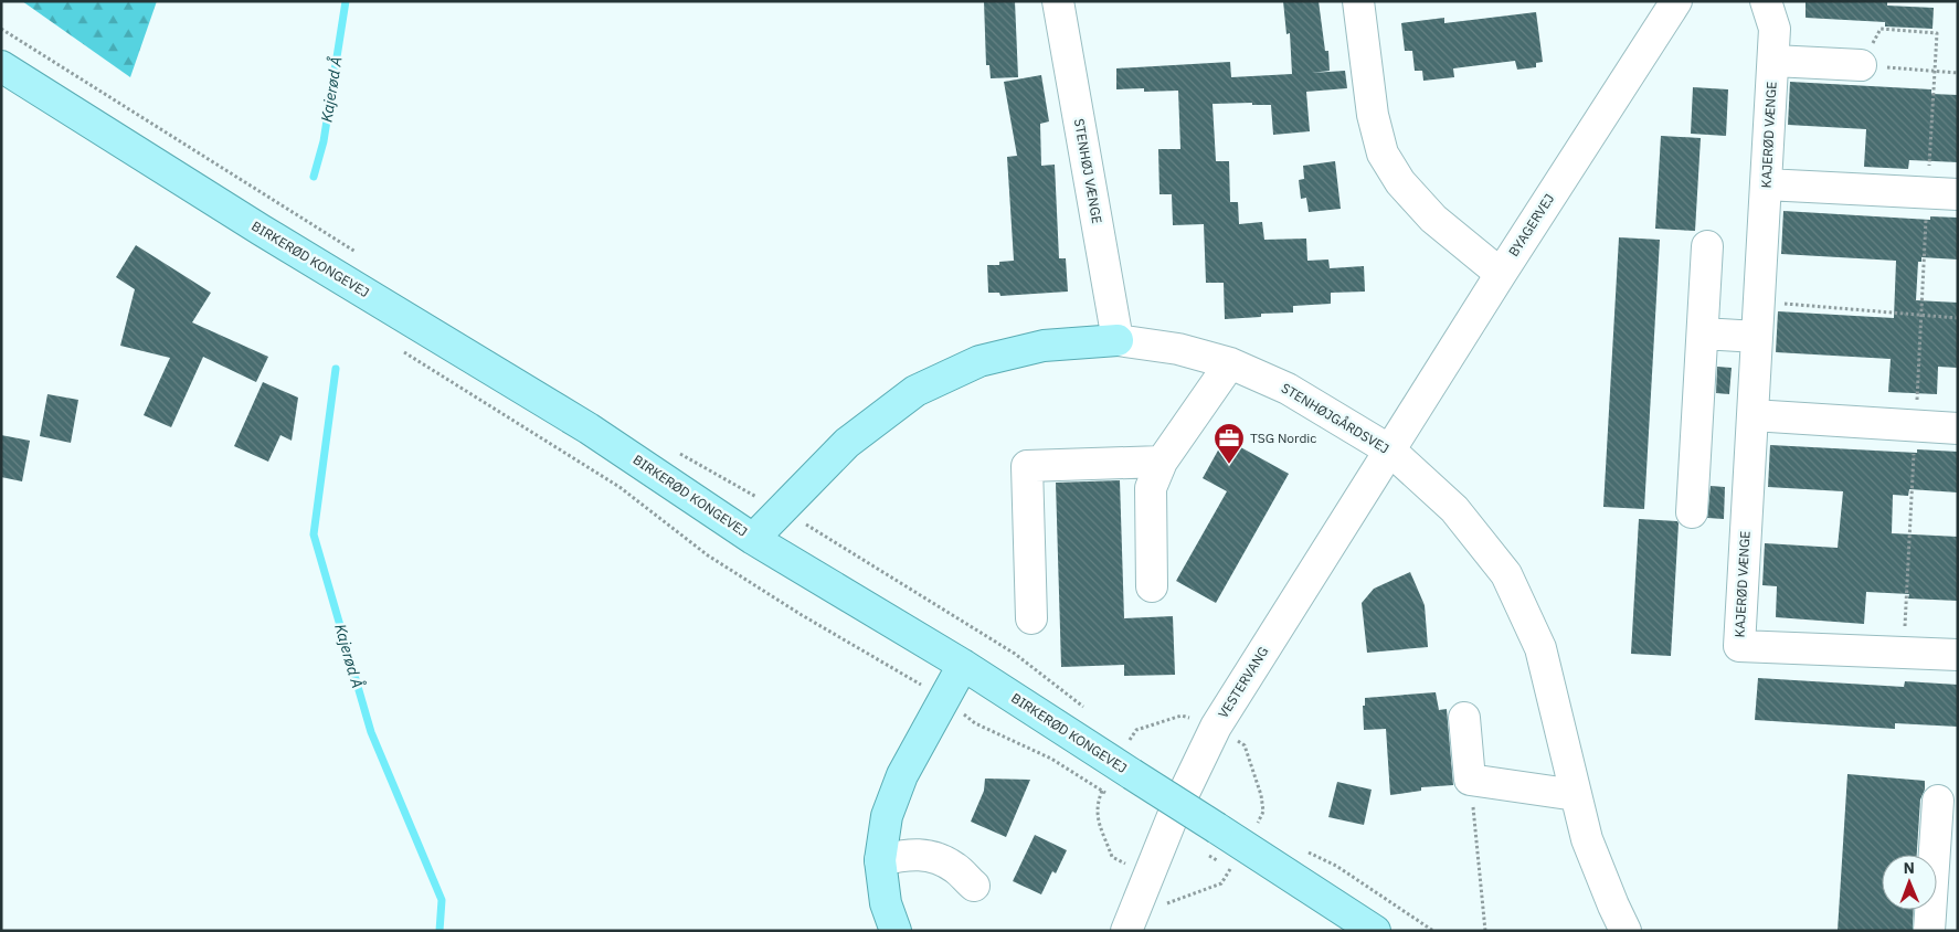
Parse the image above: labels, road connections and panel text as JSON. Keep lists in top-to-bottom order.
{
  "streets": {
    "main road": ["BIRKERØD KONGEVEJ"],
    "street": [
      "KAJERØD VÆNGE",
      "STENHØJ VÆNGE",
      "BYAGERVEJ",
      "STENHØJGÅRDSVEJ",
      "VESTERVANG"
    ]
  },
  "crossings": [
    ["STENHØJ VÆNGE", "STENHØJGÅRDSVEJ"],
    ["BYAGERVEJ", "STENHØJGÅRDSVEJ"],
    ["BYAGERVEJ", "VESTERVANG"],
    ["STENHØJGÅRDSVEJ", "VESTERVANG"]
  ],
  "water": ["Kajerød Å"],
  "places": {
    "office": ["TSG Nordic"]
  },
  "north": "top"
}
